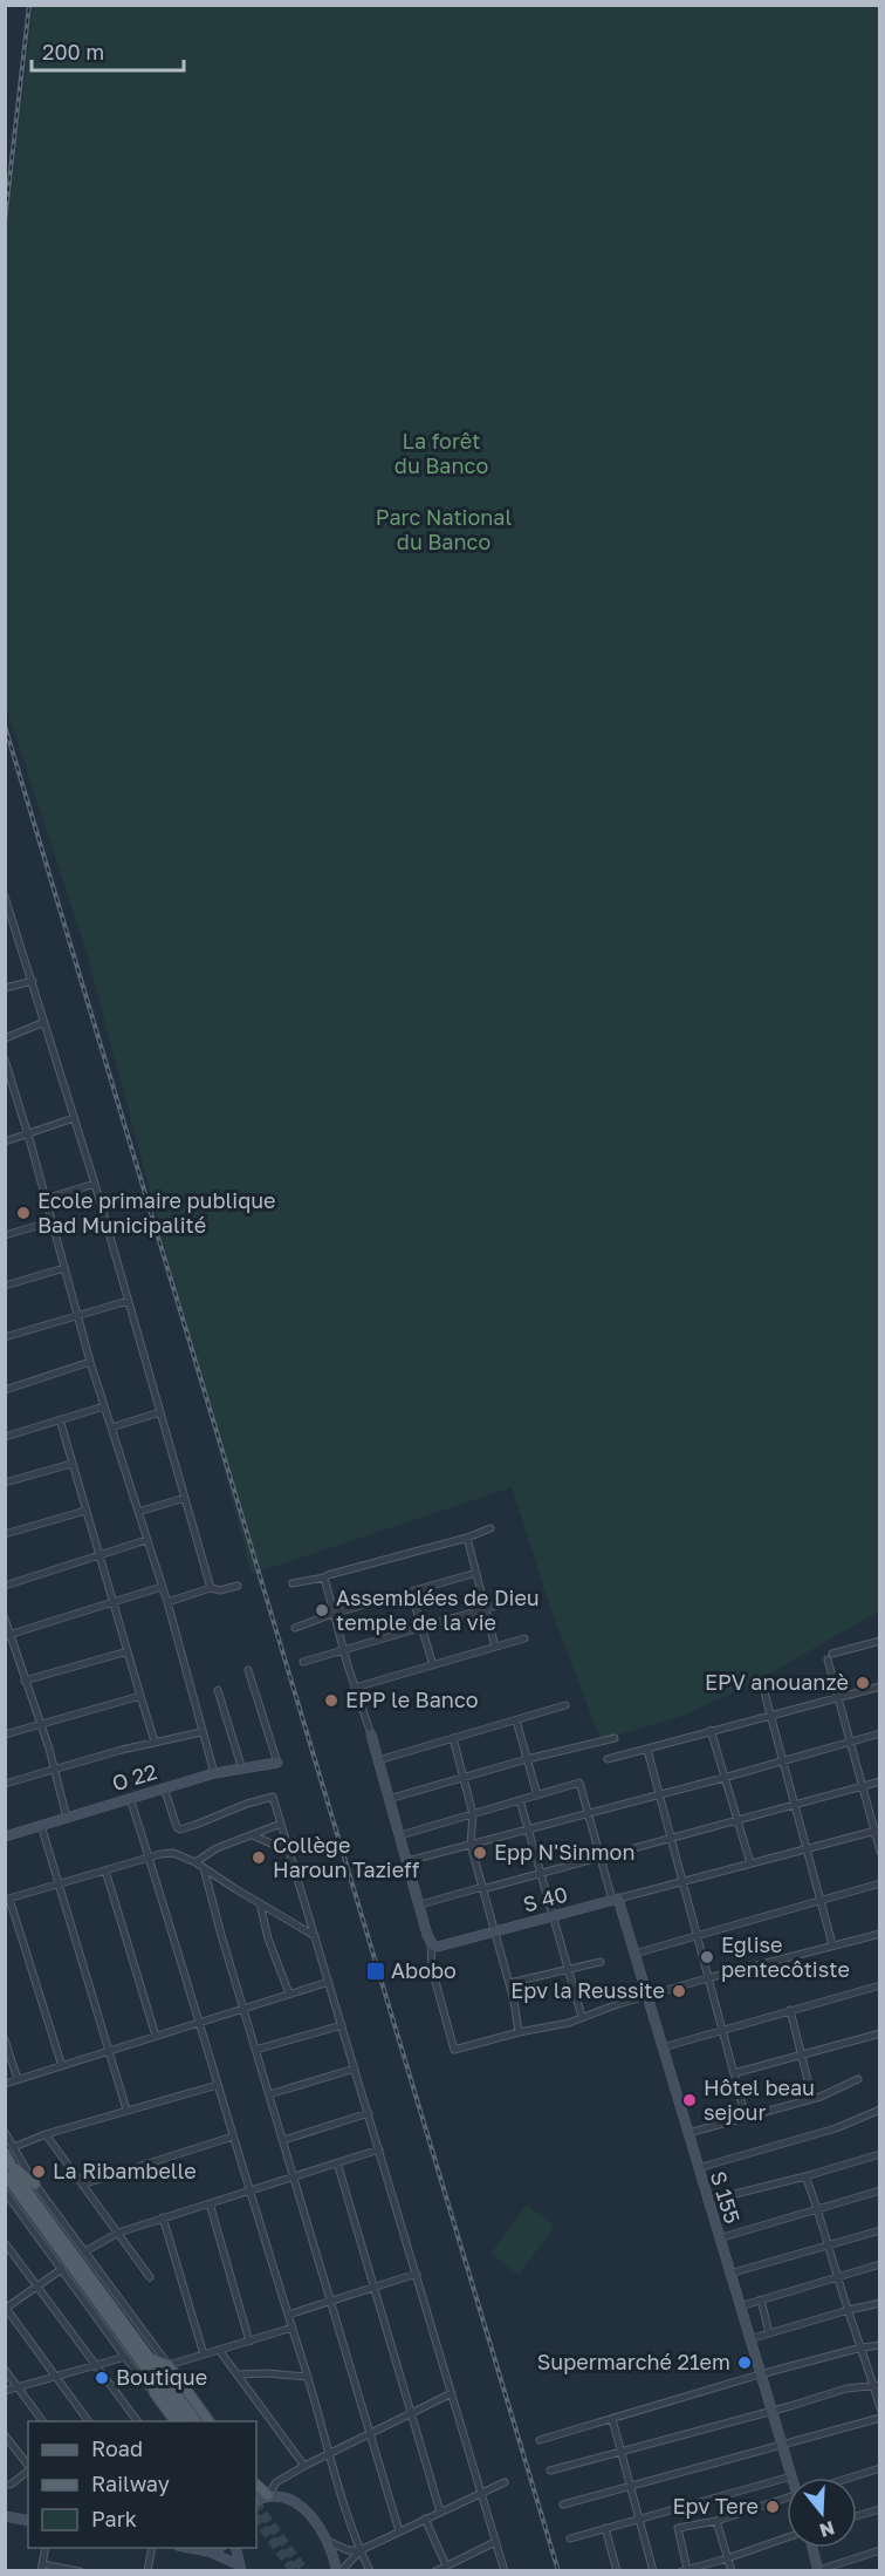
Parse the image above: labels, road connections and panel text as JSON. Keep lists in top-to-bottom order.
{
  "streets": {
    "street": ["O 22", "S 40", "S 155"]
  },
  "crossings": [
    ["S 40", "S 155"]
  ],
  "parks": ["La forêt du Banco", "Parc National du Banco"],
  "places": {
    "other": [
      "Ecole primaire publique Bad Municipalité",
      "Assemblées de Dieu temple de la vie",
      "EPV anouanzè",
      "EPP le Banco",
      "Epp N'Sinmon",
      "Collège Haroun Tazieff",
      "Eglise pentecôtiste",
      "Epv la Reussite",
      "Hôtel beau sejour",
      "La Ribambelle",
      "Supermarché 21em",
      "Boutique",
      "Epv Tere"
    ],
    "transit": ["Abobo"]
  },
  "legend": ["Road", "Railway", "Park"],
  "scale_bar": "200 m",
  "north": "bottom"
}
